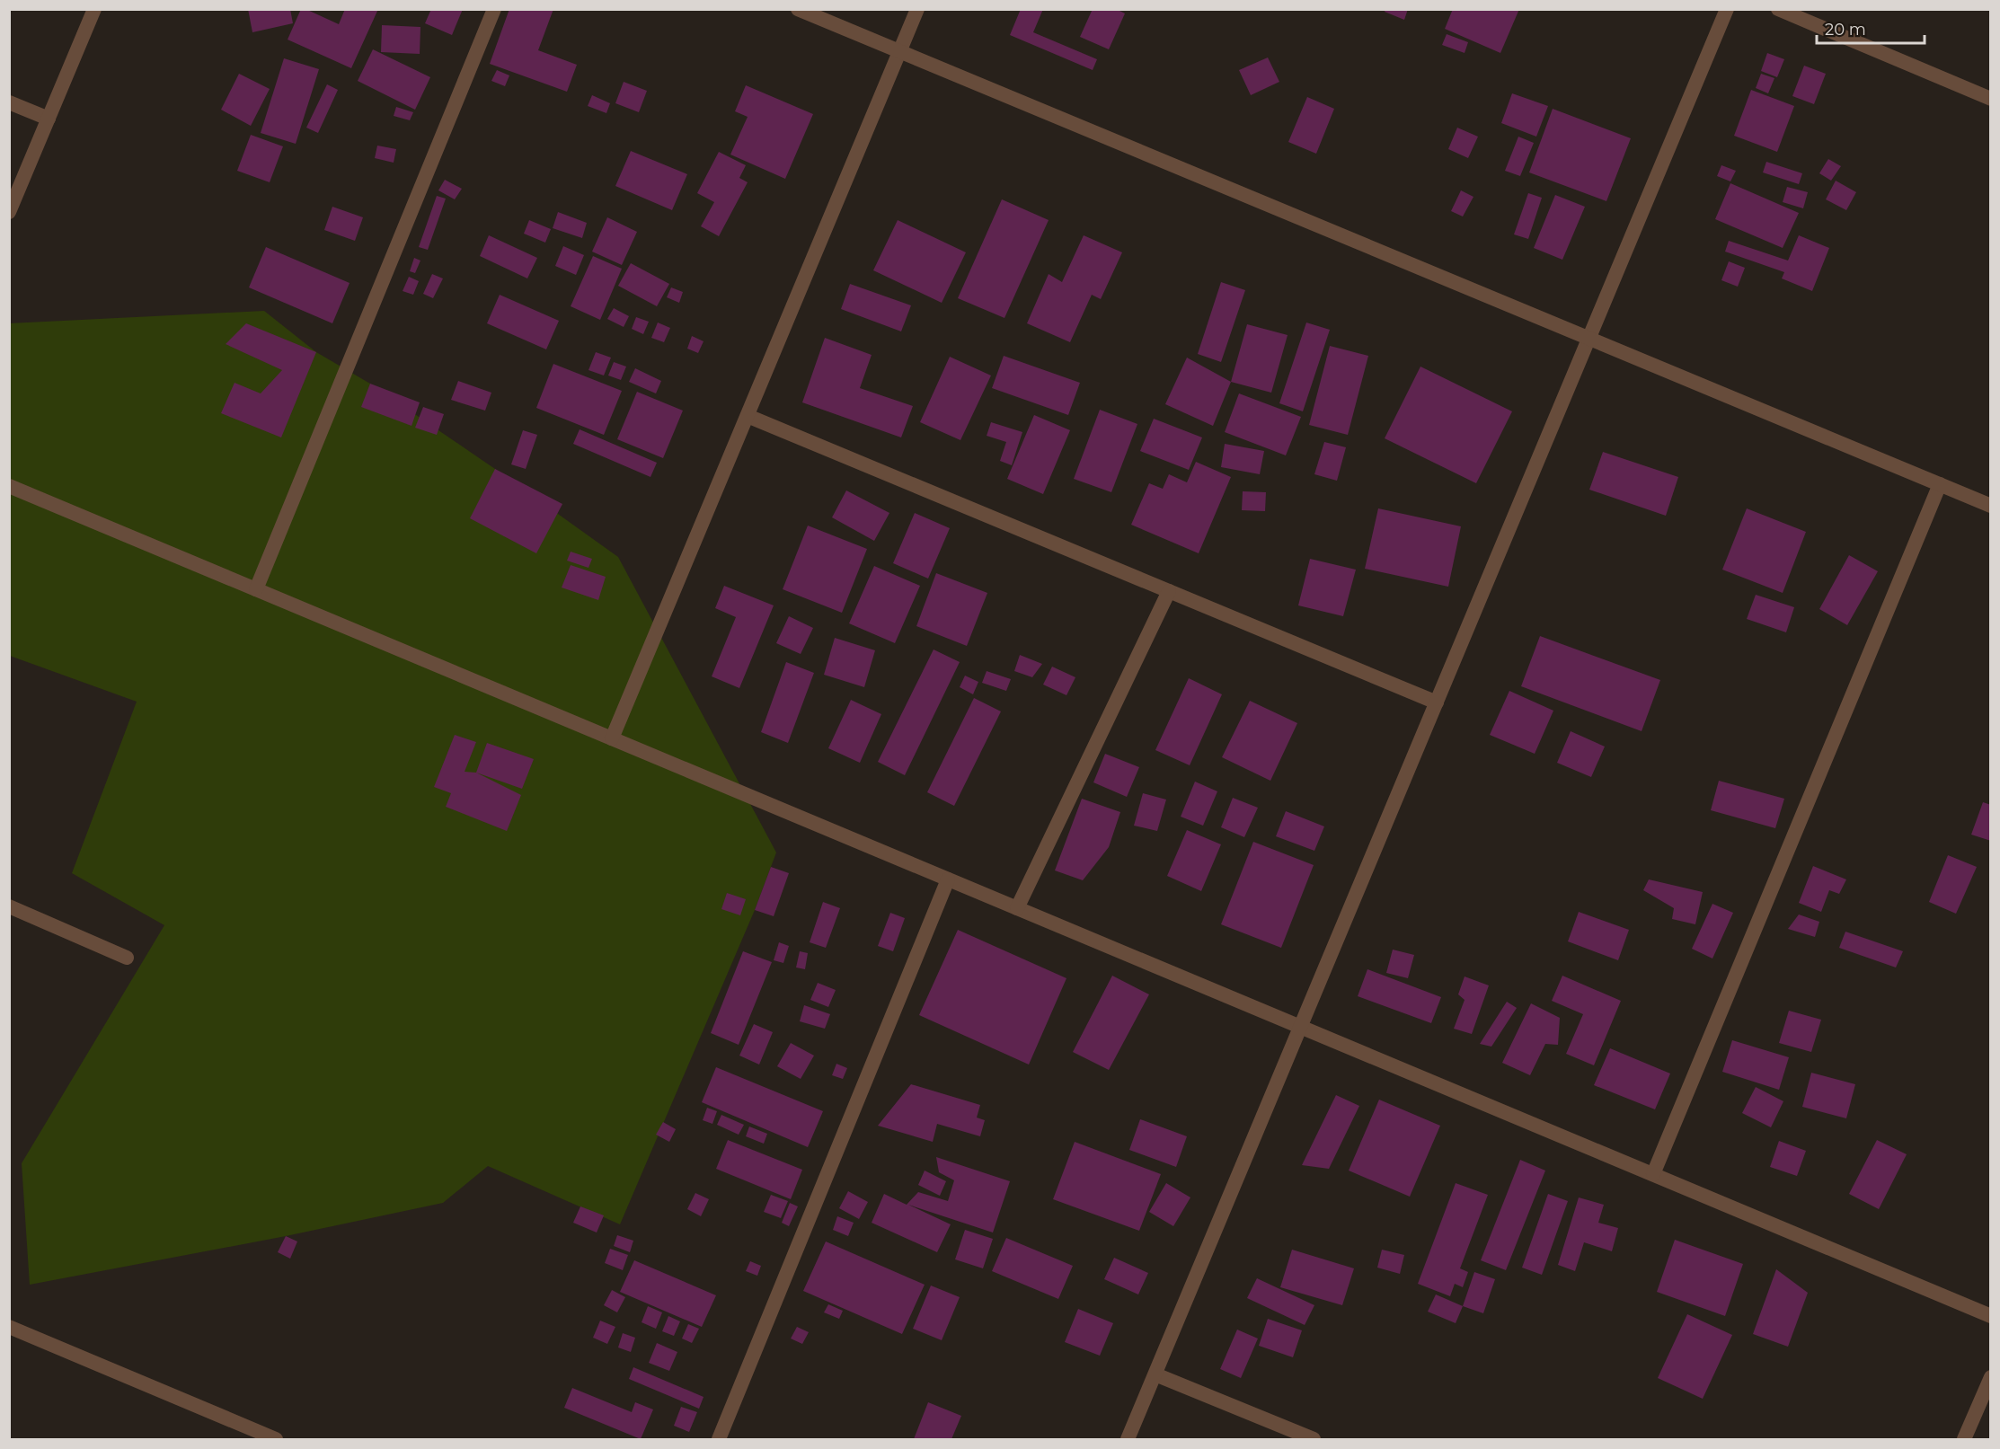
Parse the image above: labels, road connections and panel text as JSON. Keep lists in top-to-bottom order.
{
  "scale_bar": "20 m"
}
